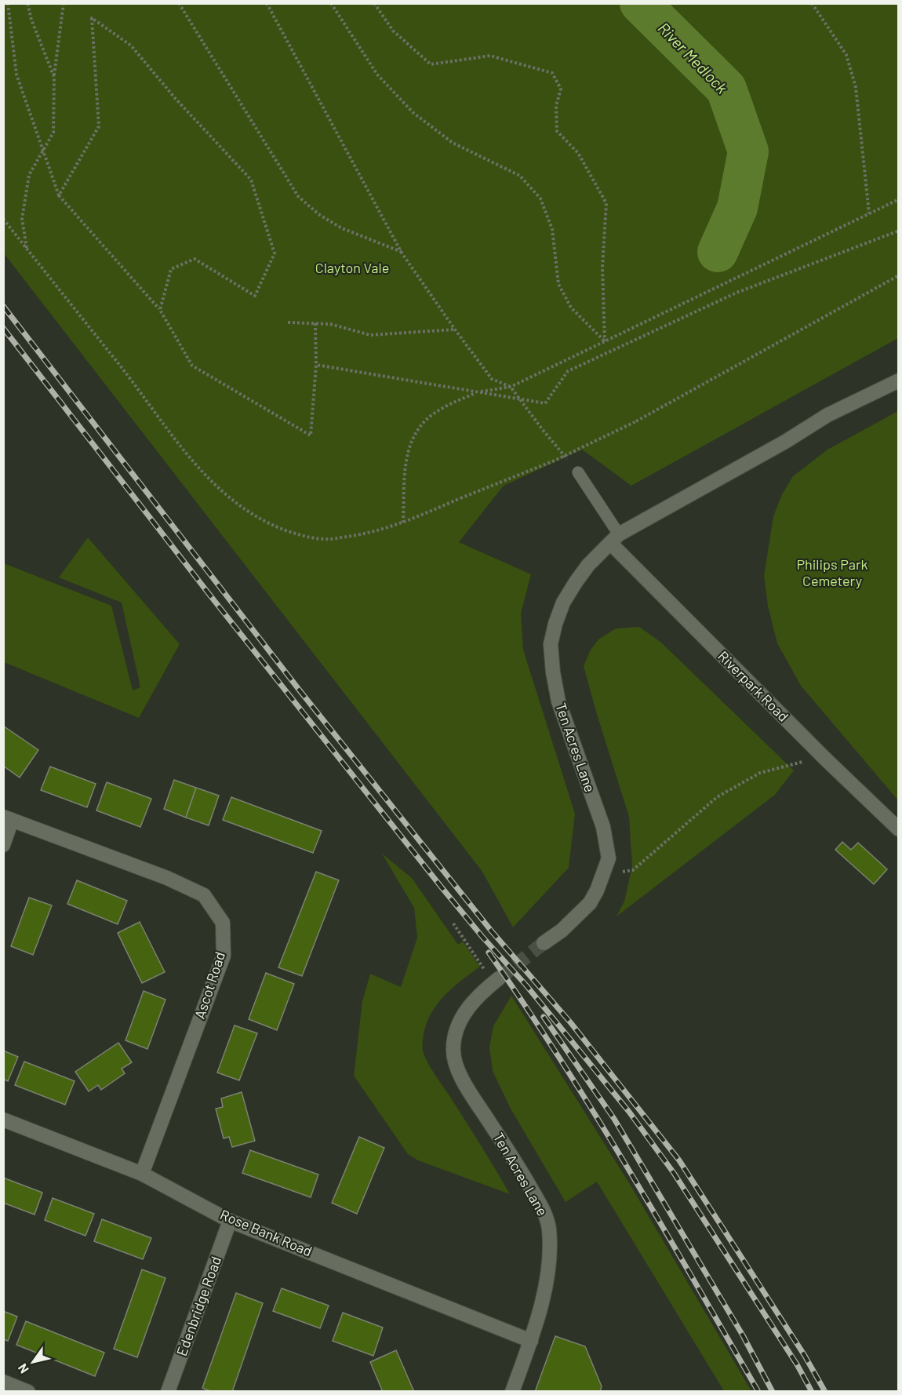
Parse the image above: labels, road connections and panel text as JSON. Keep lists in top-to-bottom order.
{
  "streets": {
    "street": [
      "Riverpark Road",
      "Ten Acres Lane",
      "Ascot Road",
      "Rose Bank Road",
      "Edenbridge Road"
    ]
  },
  "crossings": [
    ["Riverpark Road", "Ten Acres Lane"],
    ["Ten Acres Lane", "Rose Bank Road"],
    ["Ascot Road", "Rose Bank Road"],
    ["Rose Bank Road", "Edenbridge Road"]
  ],
  "water": ["River Medlock"],
  "parks": ["Clayton Vale", "Philips Park Cemetery"],
  "north": "bottom left"
}
